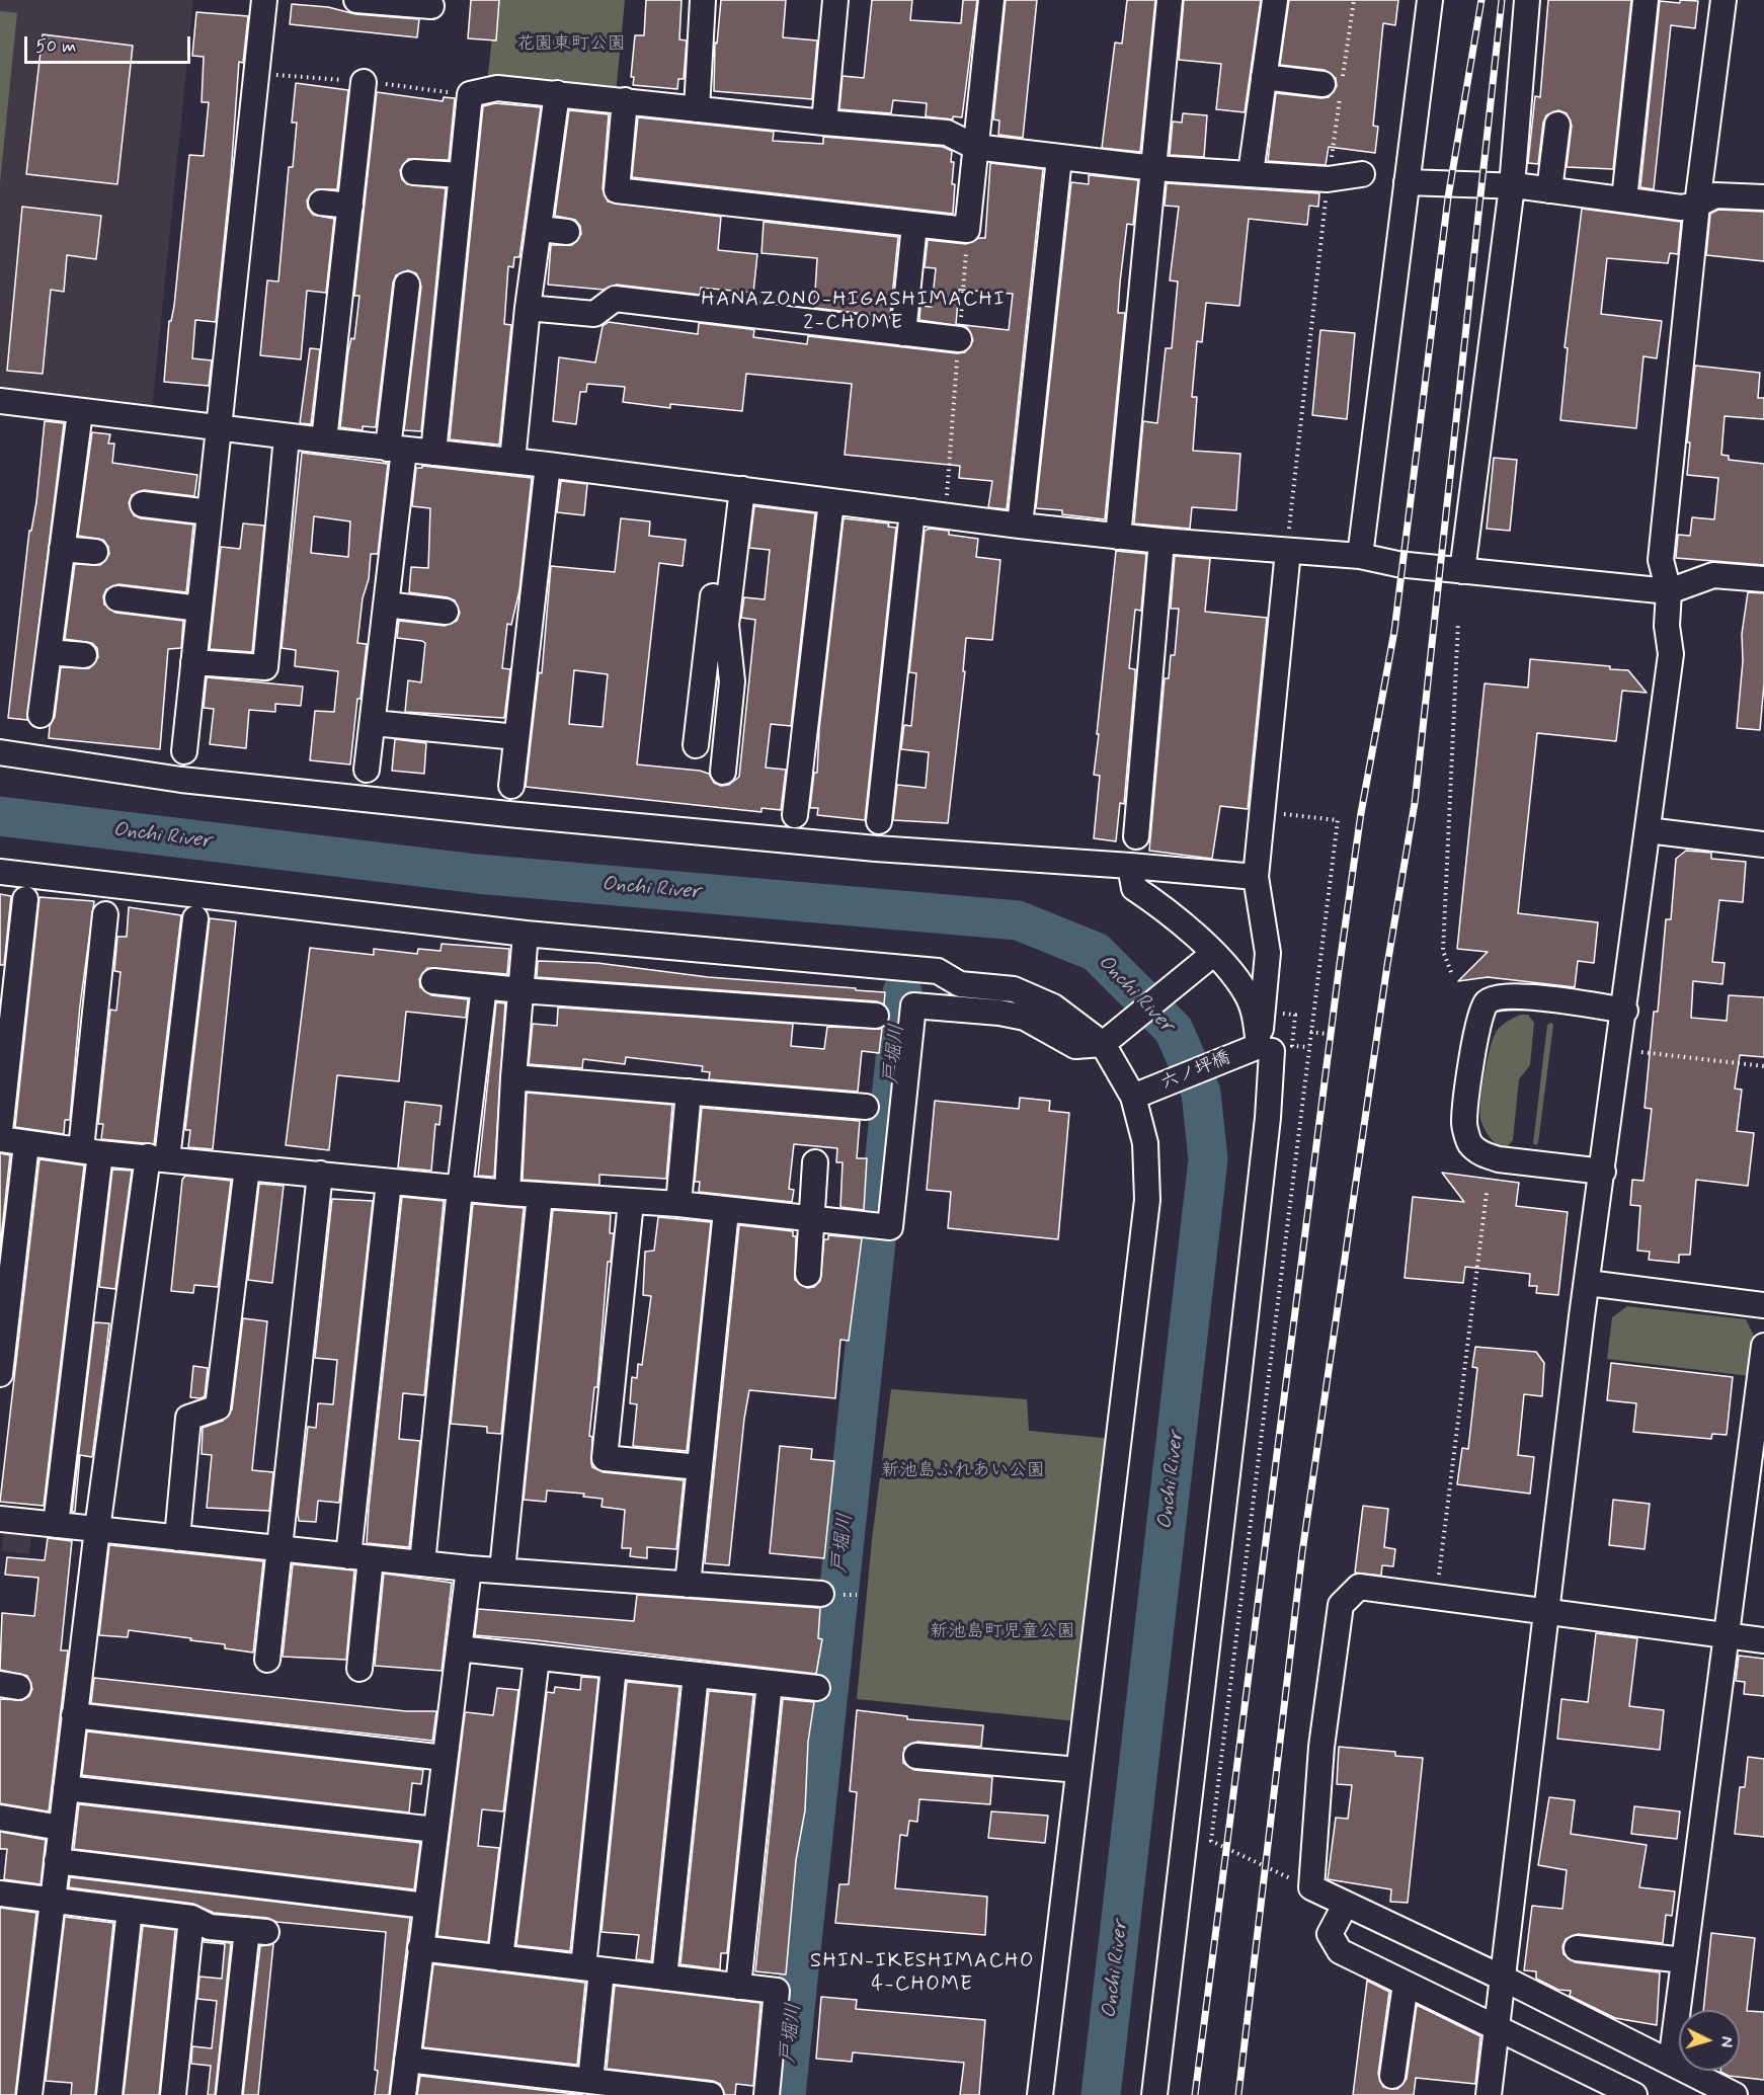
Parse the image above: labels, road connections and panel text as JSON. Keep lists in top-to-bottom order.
{
  "streets": {
    "street": ["六ノ坪橋"]
  },
  "districts": ["HANAZONO-HIGASHIMACHI 2-CHOME", "SHIN-IKESHIMACHO 4-CHOME"],
  "water": ["Onchi River", "戸堀川"],
  "parks": ["花園東町公園", "新池島ふれあい公園", "新池島町児童公園"],
  "scale_bar": "50 m",
  "north": "right"
}
